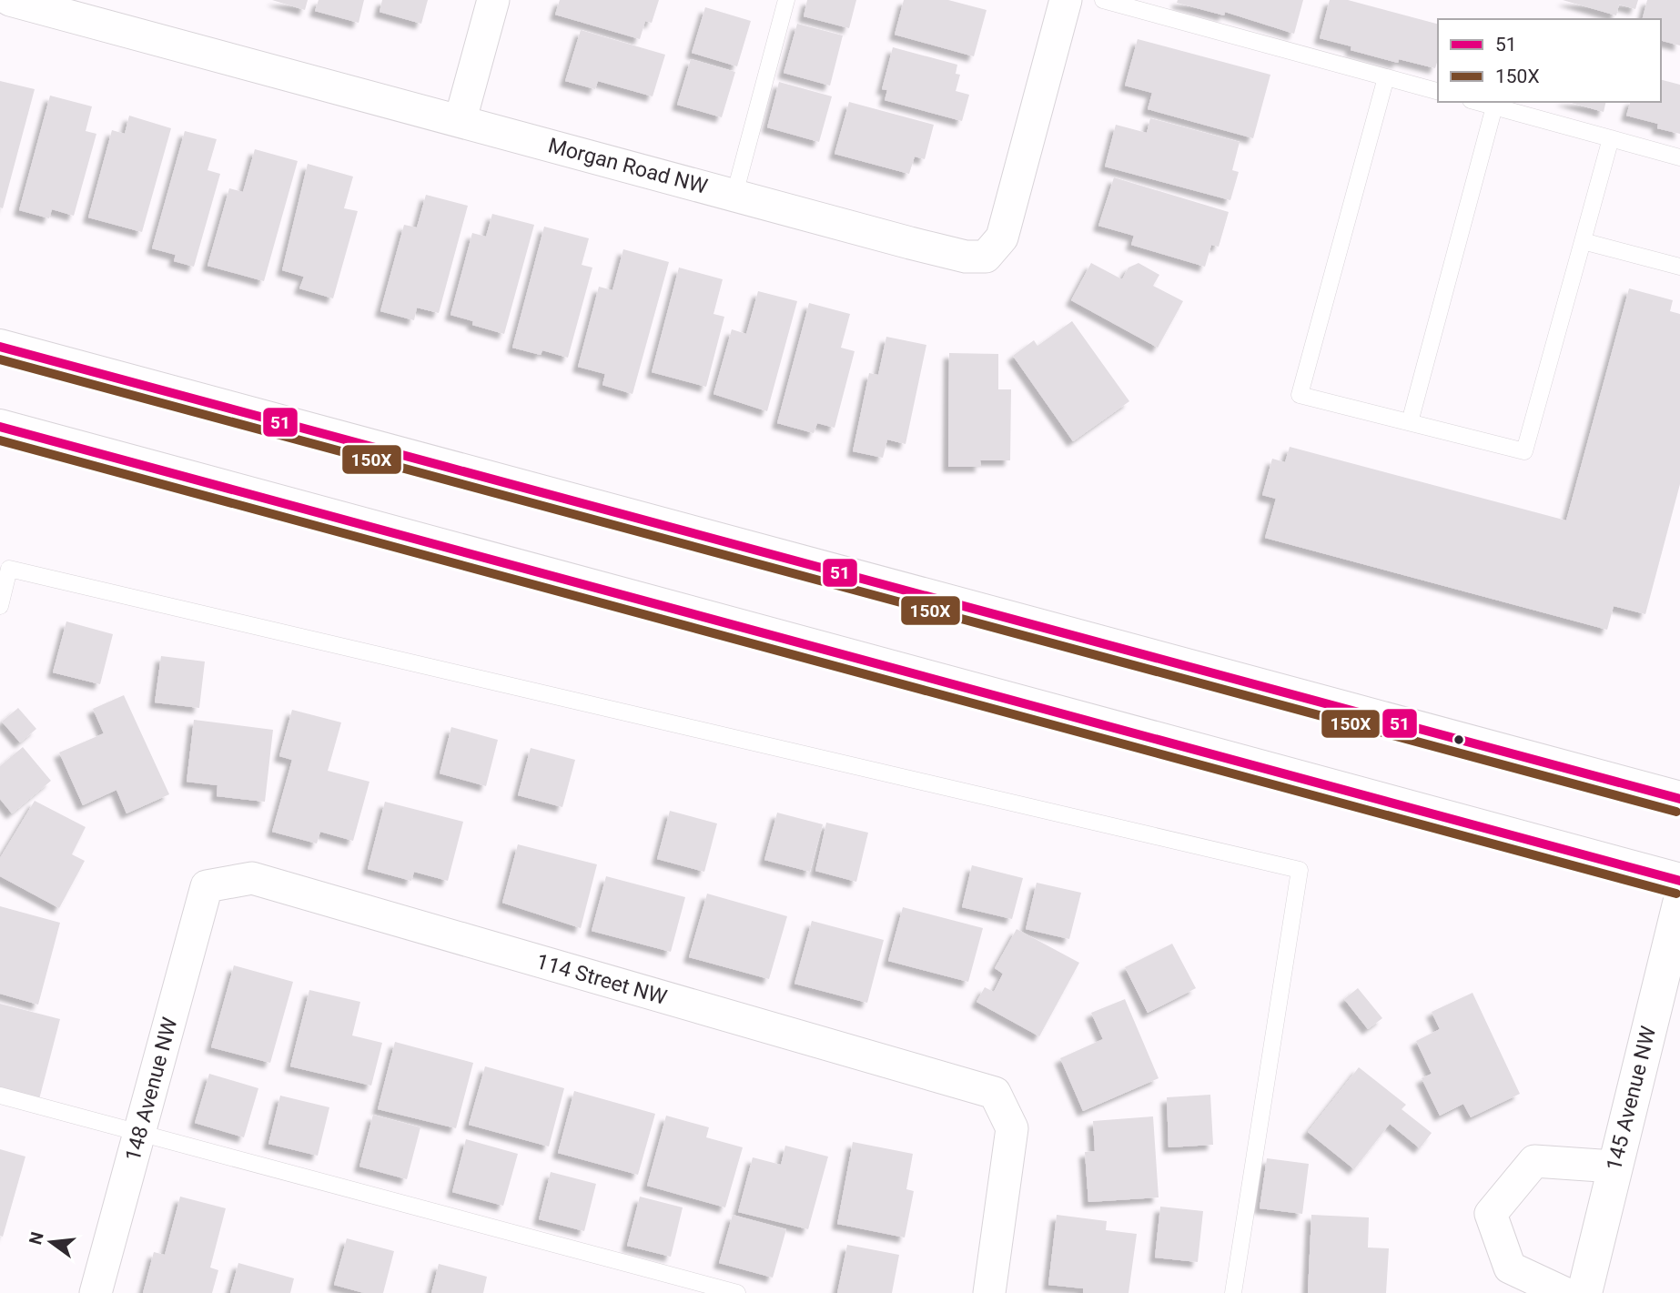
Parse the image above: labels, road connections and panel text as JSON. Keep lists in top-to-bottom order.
{
  "streets": {
    "main road": ["145 Avenue NW"],
    "street": ["Morgan Road NW", "114 Street NW", "148 Avenue NW"]
  },
  "crossings": [
    ["114 Street NW", "148 Avenue NW"]
  ],
  "lines": ["transit line 51", "transit line 150X"],
  "legend": ["51", "150X"],
  "north": "left"
}
